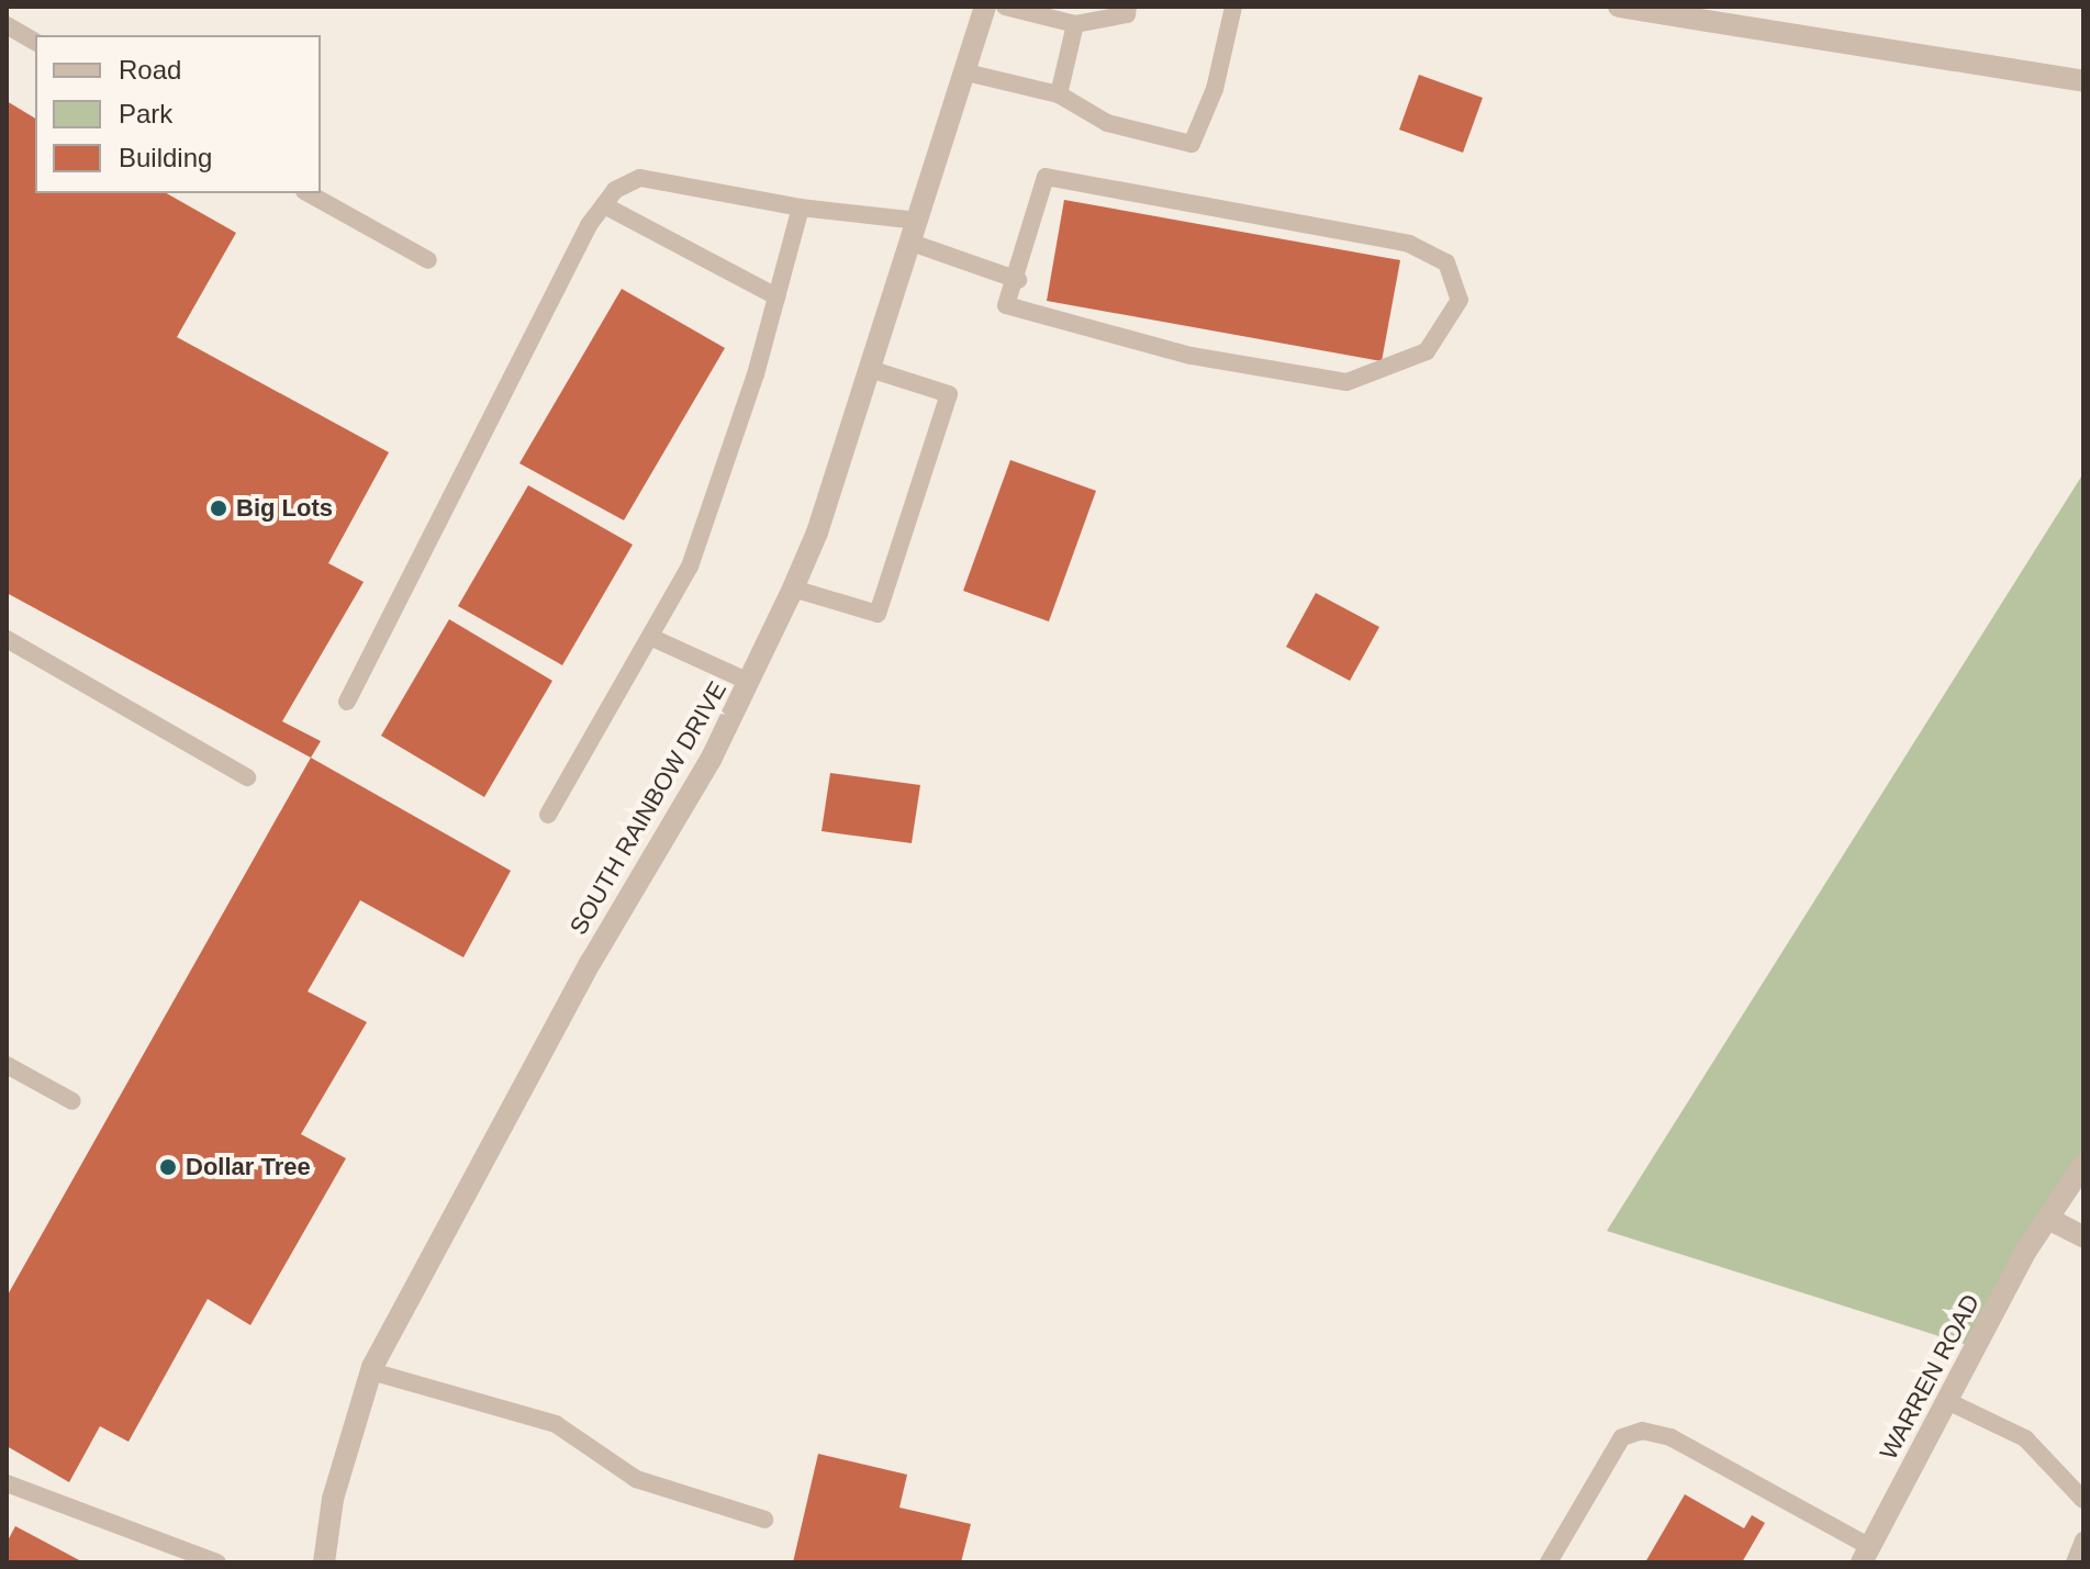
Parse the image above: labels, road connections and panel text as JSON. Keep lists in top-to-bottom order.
{
  "streets": {
    "street": ["SOUTH RAINBOW DRIVE", "WARREN ROAD"]
  },
  "places": ["Big Lots", "Dollar Tree"],
  "legend": ["Road", "Park", "Building"]
}
